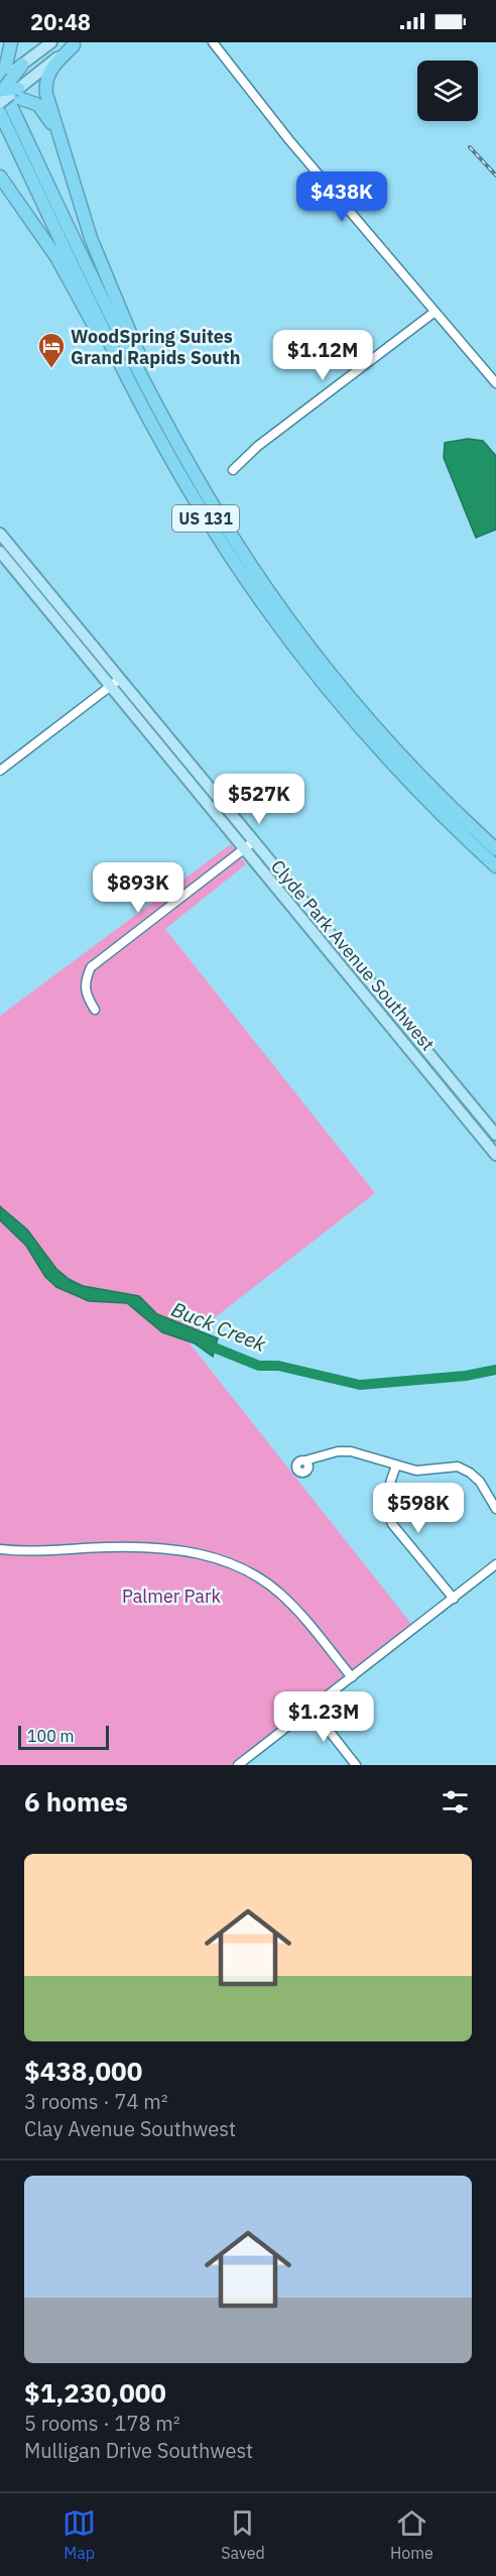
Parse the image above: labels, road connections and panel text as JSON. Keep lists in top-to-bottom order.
{
  "streets": {
    "highway": ["US 131"],
    "main road": ["Clyde Park Avenue Southwest"]
  },
  "water": ["Buck Creek"],
  "parks": ["Palmer Park"],
  "places": {
    "hotel": ["WoodSpring Suites Grand Rapids South"]
  },
  "scale_bar": "100 m",
  "page": {
    "status": "20:48",
    "price": [
      "$438K",
      "$1.12M",
      "$527K",
      "$893K",
      "$598K",
      "$1.23M"
    ],
    "scale": "100 m",
    "heading": "6 homes",
    "list": [
      {
        "name": "$438,000",
        "note": "3 rooms · 74 m² · Clay Avenue Southwest"
      },
      {
        "name": "$1,230,000",
        "note": "5 rooms · 178 m² · Mulligan Drive Southwest"
      }
    ],
    "tabs": ["Map", "Saved", "Home"]
  }
}
